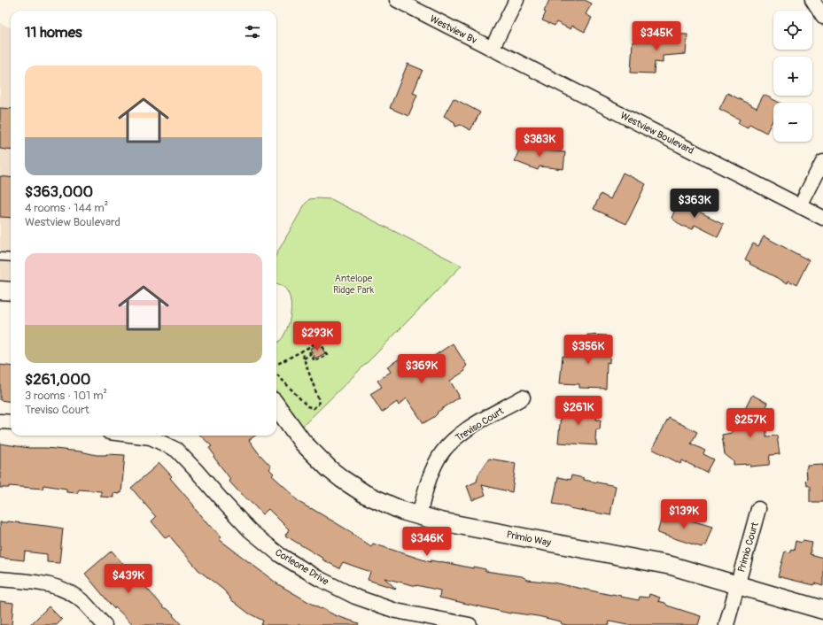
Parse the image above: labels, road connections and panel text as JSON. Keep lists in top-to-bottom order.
{
  "streets": {
    "street": [
      "Westview Bv",
      "Westview Boulevard",
      "Treviso Court",
      "Primio Way",
      "Primio Court",
      "Corleone Drive"
    ]
  },
  "crossings": [
    ["Westview Bv", "Westview Boulevard"],
    ["Treviso Court", "Primio Way"],
    ["Primio Way", "Primio Court"]
  ],
  "parks": ["Antelope Ridge Park"],
  "page": {
    "map_buttons": ["+", "−"],
    "heading": "11 homes",
    "price": [
      "$345K",
      "$383K",
      "$363K",
      "$293K",
      "$356K",
      "$369K",
      "$261K",
      "$257K",
      "$139K",
      "$346K",
      "$439K"
    ],
    "list": [
      {
        "name": "$363,000",
        "note": "4 rooms · 144 m² · Westview Boulevard"
      },
      {
        "name": "$261,000",
        "note": "3 rooms · 101 m² · Treviso Court"
      }
    ]
  }
}
